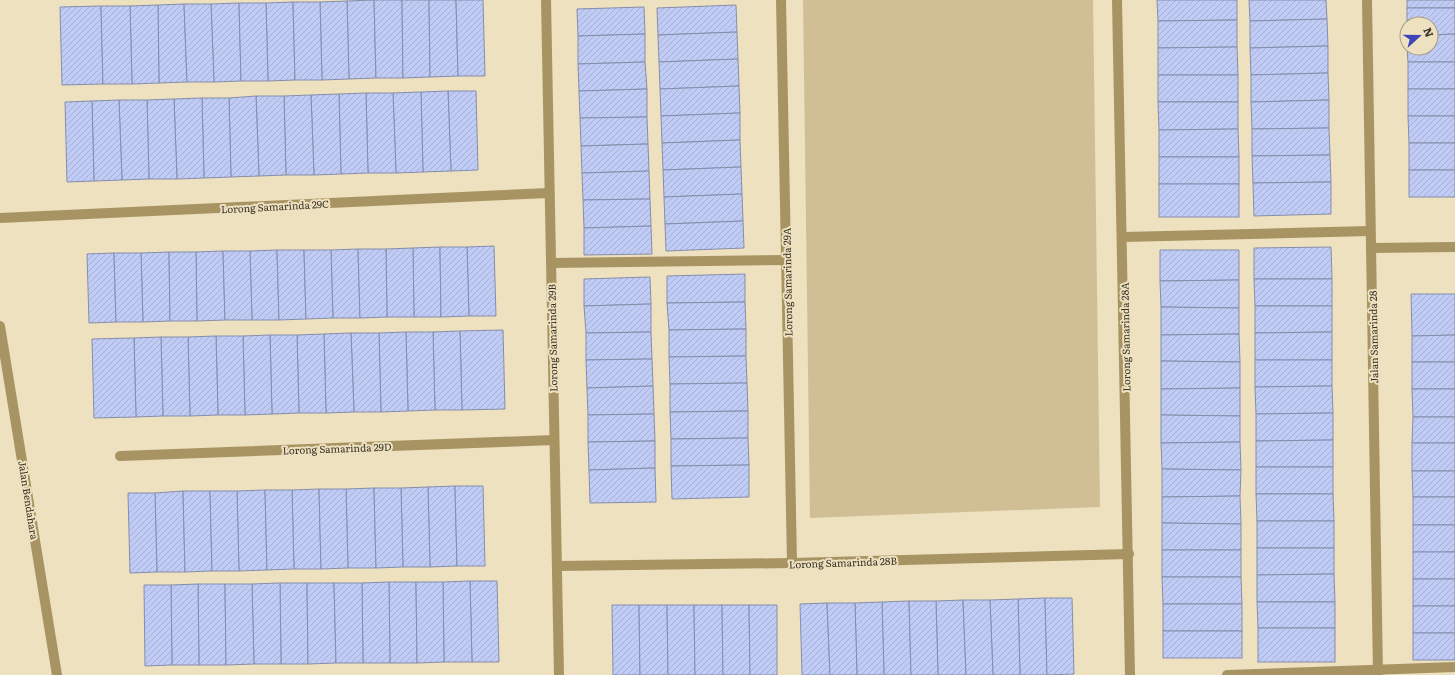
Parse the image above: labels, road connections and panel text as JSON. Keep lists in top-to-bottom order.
{
  "streets": {
    "street": [
      "Lorong Samarinda 29C",
      "Lorong Samarinda 29A",
      "Lorong Samarinda 28A",
      "Jalan Samarinda 28",
      "Lorong Samarinda 29B",
      "Lorong Samarinda 29D",
      "Jalan Bendahara",
      "Lorong Samarinda 28B"
    ]
  },
  "crossings": [
    ["Lorong Samarinda 29C", "Lorong Samarinda 29B"],
    ["Lorong Samarinda 29A", "Lorong Samarinda 28B"],
    ["Lorong Samarinda 28A", "Lorong Samarinda 28B"],
    ["Lorong Samarinda 29B", "Lorong Samarinda 29D"],
    ["Lorong Samarinda 29B", "Lorong Samarinda 28B"]
  ],
  "north": "right"
}
